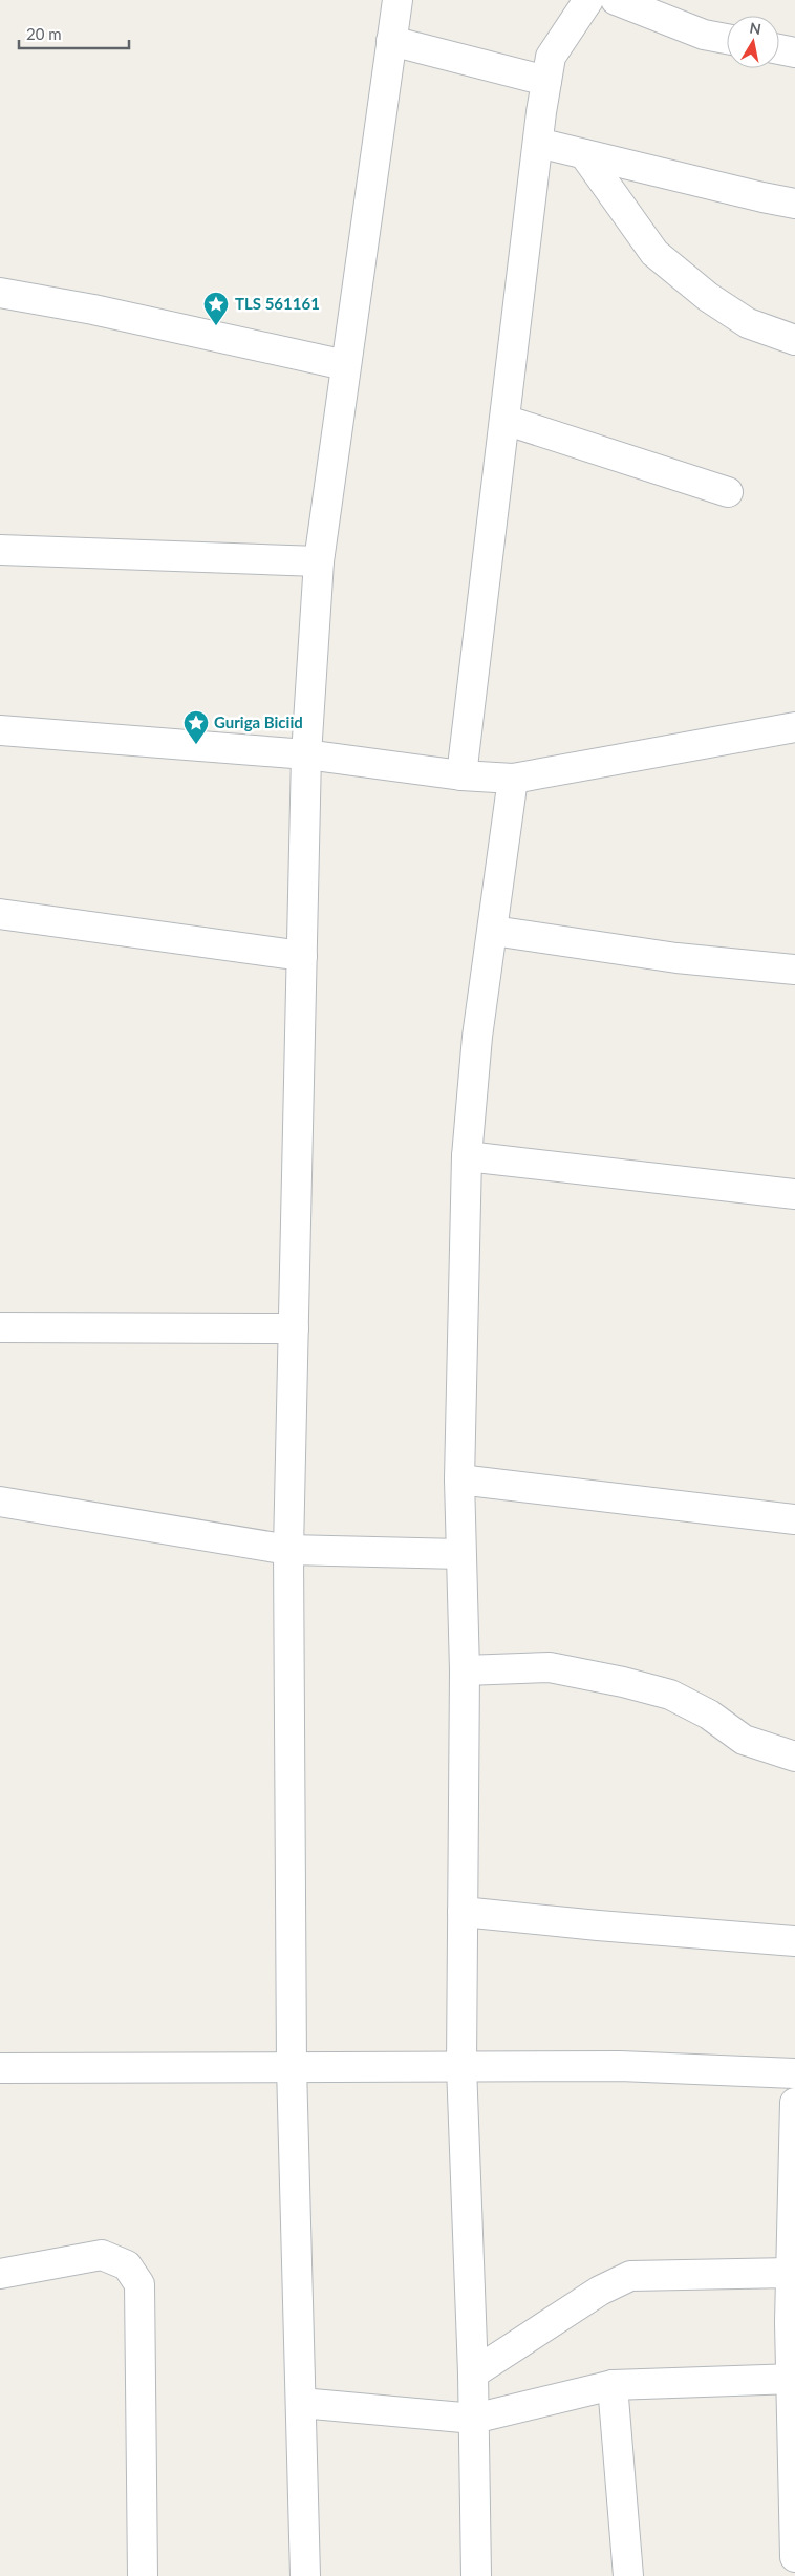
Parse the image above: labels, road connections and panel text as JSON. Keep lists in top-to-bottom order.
{
  "places": {
    "place": ["TLS 561161", "Guriga Biciid"]
  },
  "scale_bar": "20 m",
  "north": "top"
}
